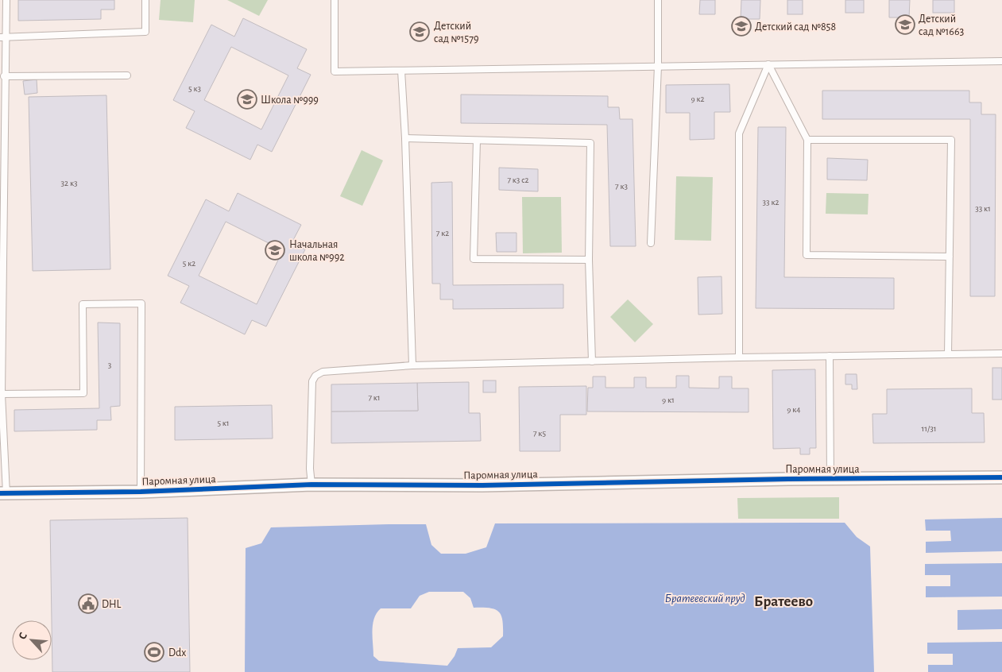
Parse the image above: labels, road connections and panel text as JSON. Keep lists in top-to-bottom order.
{
  "streets": {
    "street": ["Паромная улица"]
  },
  "districts": ["Братеево"],
  "water": ["Братеевский пруд"],
  "places": {
    "school or university": [
      "Детский сад №1663",
      "Детский сад №858",
      "Детский сад №1579",
      "Школа №999",
      "Начальная школа №992"
    ],
    "public building": ["DHL"],
    "sports": ["Ddx"]
  },
  "house_numbers": [
    "5 к3",
    "9 к2",
    "7 к3 с2",
    "32 к3",
    "7 к3",
    "33 к2",
    "33 к1",
    "7 к2",
    "5 к2",
    "3",
    "7 к1",
    "9 к1",
    "9 к4",
    "5 к1",
    "11/31",
    "7 к5"
  ],
  "north": "top left"
}
